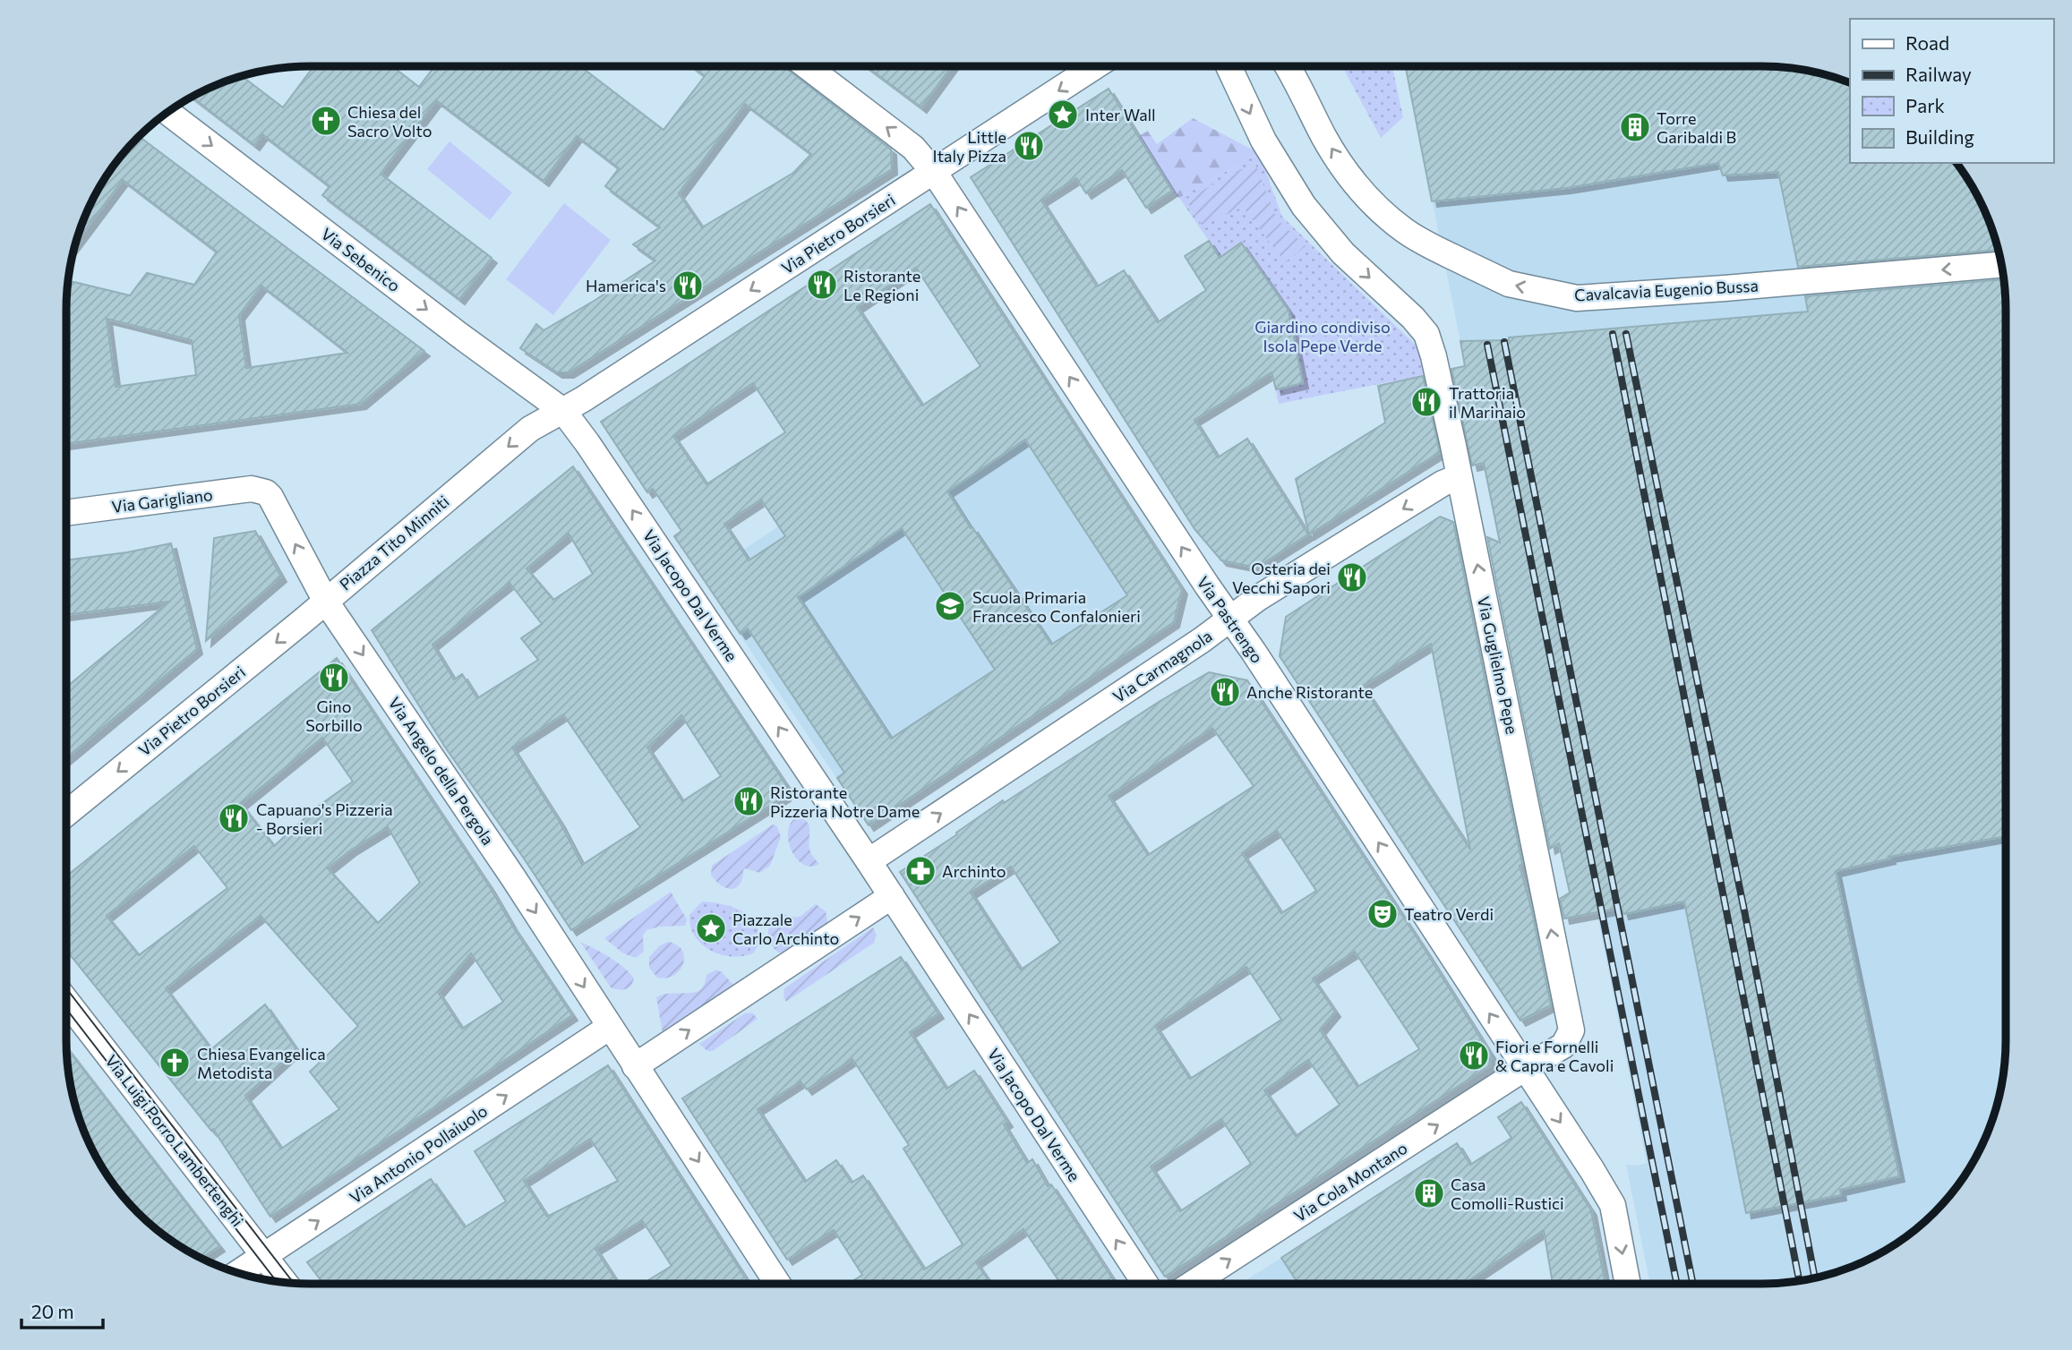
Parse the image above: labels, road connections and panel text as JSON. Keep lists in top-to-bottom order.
{
  "streets": {
    "street": [
      "Via Pietro Borsieri",
      "Via Sebenico",
      "Cavalcavia Eugenio Bussa",
      "Via Garigliano",
      "Piazza Tito Minniti",
      "Via Jacopo Dal Verme",
      "Via Pastrengo",
      "Via Guglielmo Pepe",
      "Via Carmagnola",
      "Via Angelo della Pergola",
      "Via Luigi Porro Lambertenghi",
      "Via Antonio Pollaiuolo",
      "Via Cola Montano"
    ]
  },
  "crossings": [
    ["Via Pietro Borsieri", "Via Sebenico"],
    ["Via Pietro Borsieri", "Piazza Tito Minniti"],
    ["Via Pietro Borsieri", "Via Jacopo Dal Verme"],
    ["Via Pietro Borsieri", "Via Pastrengo"],
    ["Via Pietro Borsieri", "Via Angelo della Pergola"],
    ["Via Sebenico", "Piazza Tito Minniti"],
    ["Via Sebenico", "Via Jacopo Dal Verme"],
    ["Via Garigliano", "Piazza Tito Minniti"],
    ["Piazza Tito Minniti", "Via Jacopo Dal Verme"],
    ["Piazza Tito Minniti", "Via Angelo della Pergola"],
    ["Via Jacopo Dal Verme", "Via Carmagnola"],
    ["Via Pastrengo", "Via Guglielmo Pepe"],
    ["Via Pastrengo", "Via Carmagnola"],
    ["Via Pastrengo", "Via Cola Montano"],
    ["Via Guglielmo Pepe", "Via Carmagnola"],
    ["Via Guglielmo Pepe", "Via Cola Montano"],
    ["Via Angelo della Pergola", "Via Antonio Pollaiuolo"],
    ["Via Luigi Porro Lambertenghi", "Via Antonio Pollaiuolo"]
  ],
  "one_way": [
    "Via Pietro Borsieri",
    "Via Sebenico",
    "Cavalcavia Eugenio Bussa",
    "Via Jacopo Dal Verme",
    "Via Pastrengo",
    "Via Angelo della Pergola",
    "Via Antonio Pollaiuolo",
    "Via Cola Montano"
  ],
  "parks": ["Giardino condiviso Isola Pepe Verde"],
  "places": {
    "place": ["Inter Wall", "Piazzale Carlo Archinto"],
    "church": ["Chiesa del Sacro Volto", "Chiesa Evangelica Metodista"],
    "building": ["Torre Garibaldi B", "Casa Comolli-Rustici"],
    "restaurant": [
      "Little Italy Pizza",
      "Ristorante Le Regioni",
      "Hamerica's",
      "Trattoria il Marinaio",
      "Osteria dei Vecchi Sapori",
      "Gino Sorbillo",
      "Anche Ristorante",
      "Ristorante Pizzeria Notre Dame",
      "Capuano's Pizzeria - Borsieri",
      "Fiori e Fornelli & Capra e Cavoli"
    ],
    "school or university": ["Scuola Primaria Francesco Confalonieri"],
    "pharmacy": ["Archinto"],
    "theatre": ["Teatro Verdi"]
  },
  "legend": [
    "Road",
    "Railway",
    "Park",
    "Building"
  ],
  "scale_bar": "20 m"
}
